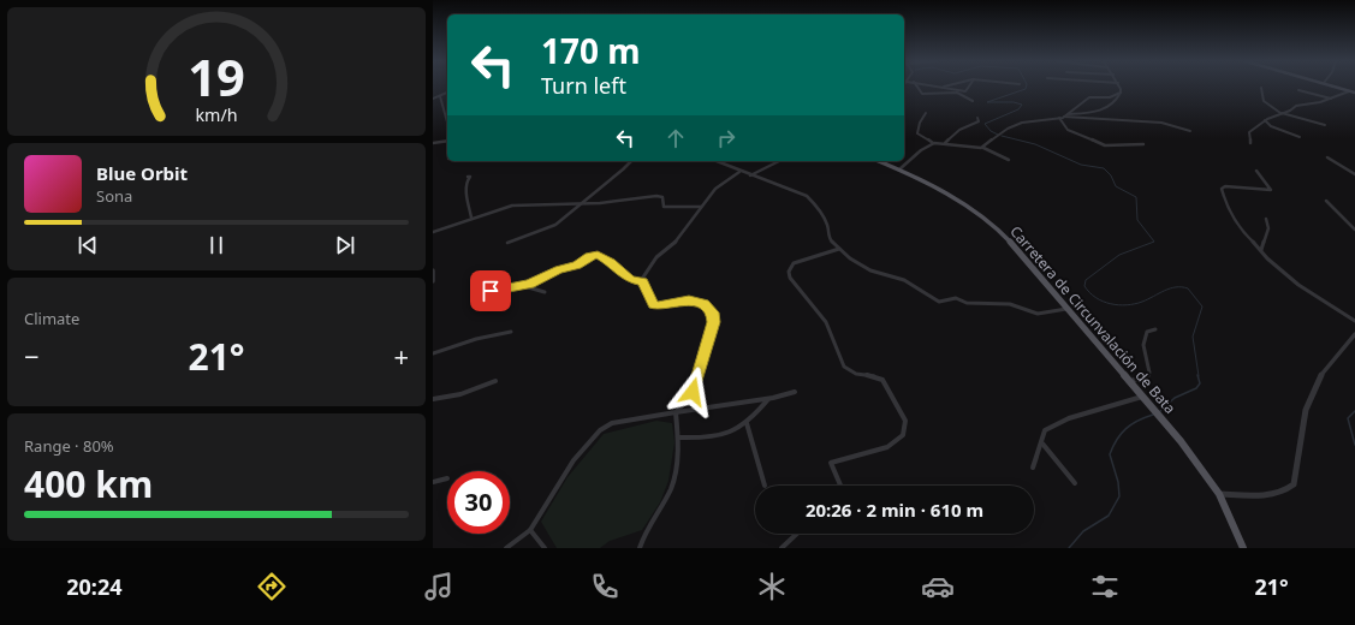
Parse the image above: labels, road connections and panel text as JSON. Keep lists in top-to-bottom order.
{
  "streets": {
    "main road": ["Carretera de Circunvalación de Bata"]
  },
  "page": {
    "turn": ["170 m", "Turn left"],
    "song": ["Blue Orbit", "Sona"],
    "tile": [
      "Climate",
      ["Range · 80%", "400 km"]
    ],
    "heat": ["−", "21°", "+"],
    "limit": "30",
    "trip": "20:26 · 2 min · 610 m",
    "tabs": ["20:24", "21°"],
    "gauge": ["19", "km/h"]
  }
}
